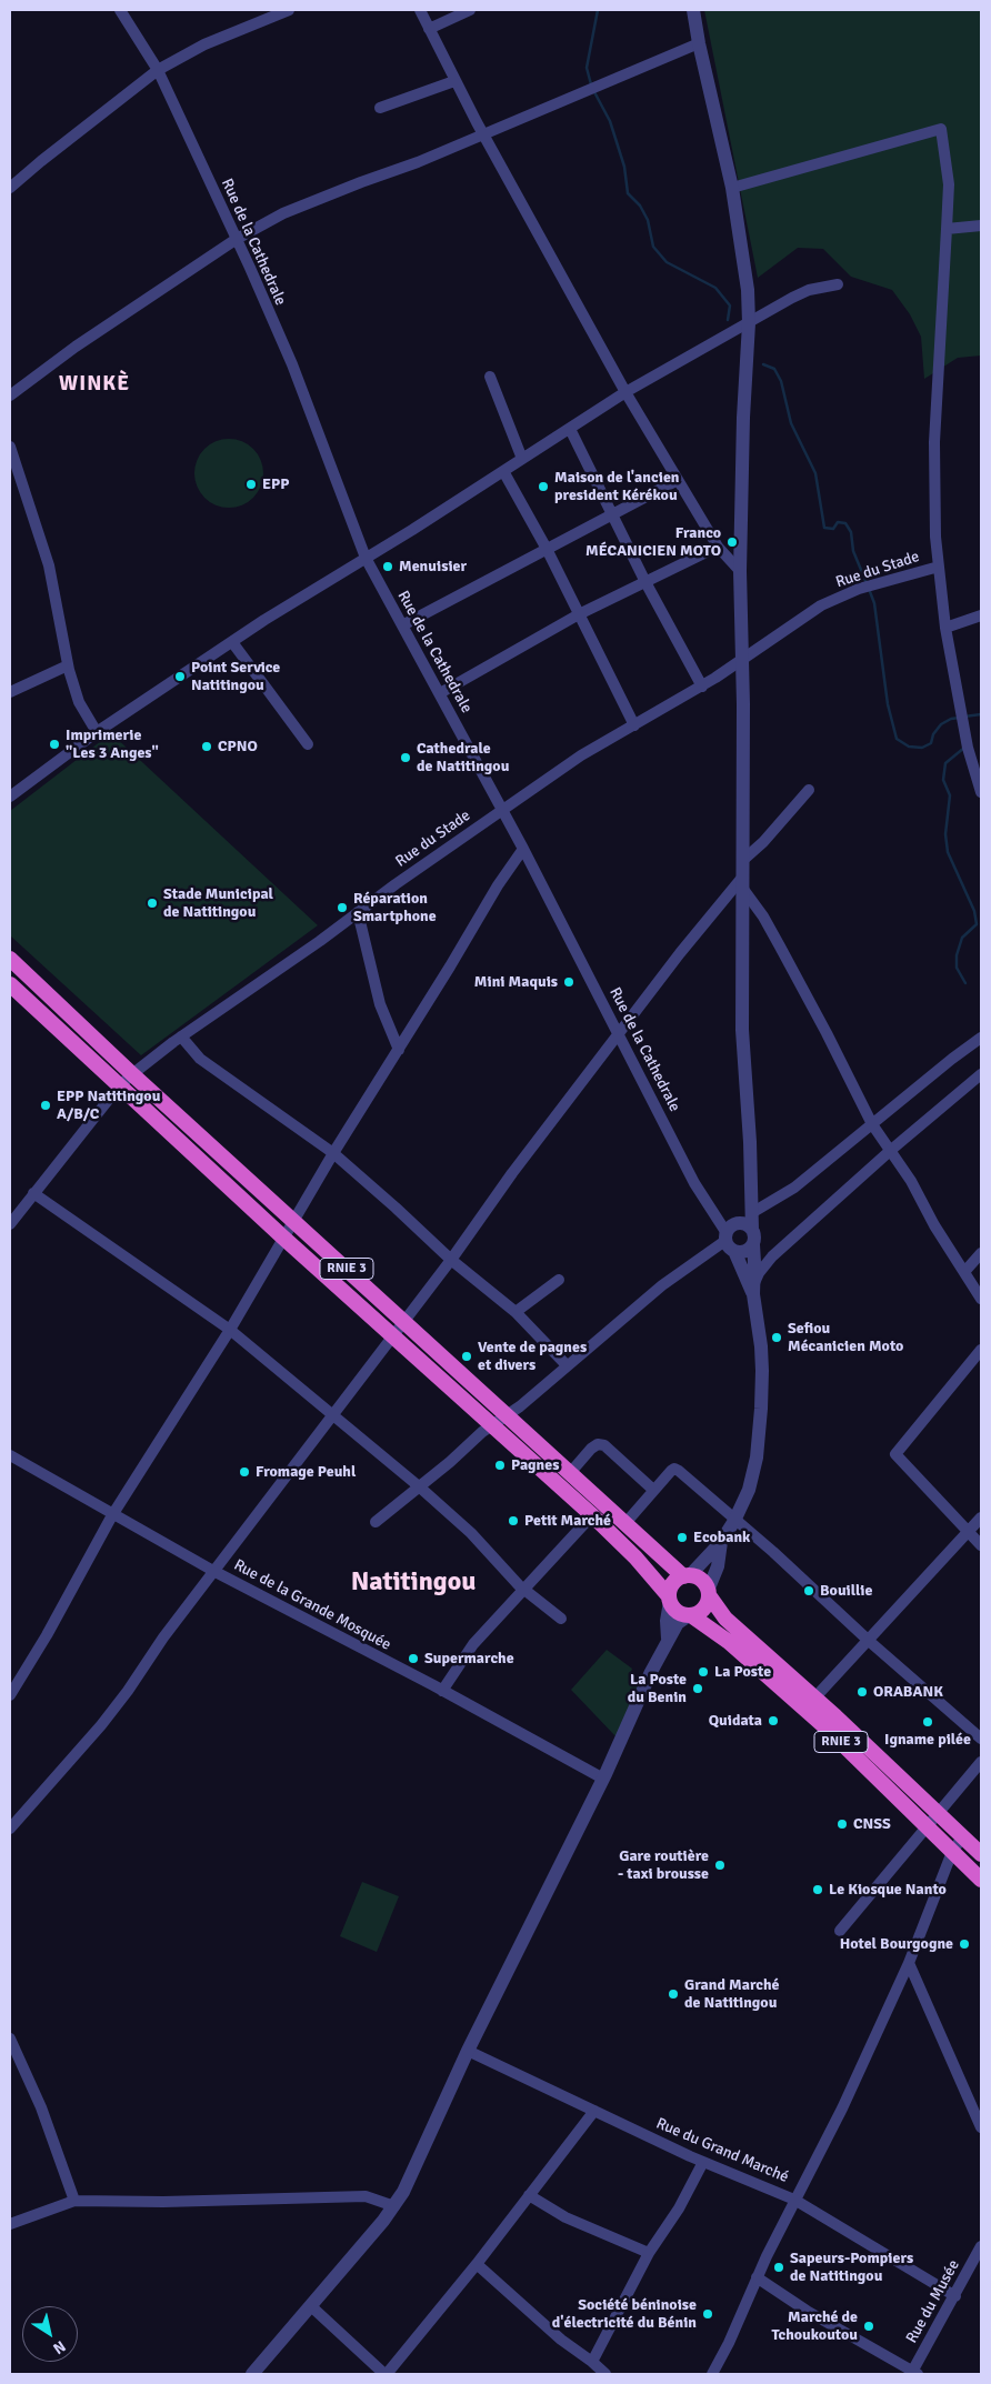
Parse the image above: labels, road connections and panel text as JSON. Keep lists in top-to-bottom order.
{
  "streets": {
    "highway": ["RNIE 3"],
    "street": [
      "Rue de la Cathedrale",
      "Rue du Stade",
      "Rue de la Grande Mosquée",
      "Rue du Grand Marché",
      "Rue du Musée"
    ]
  },
  "crossings": [
    ["Rue de la Cathedrale", "Rue du Stade"],
    ["Rue du Stade", "RNIE 3"],
    ["Rue du Grand Marché", "Rue du Musée"]
  ],
  "districts": ["WINKÈ", "Natitingou"],
  "places": [
    "EPP",
    "Maison de l'ancien president Kérékou",
    "Franco MÉCANICIEN MOTO",
    "Menuisier",
    "Point Service Natitingou",
    "Imprimerie \"Les 3 Anges\"",
    "CPNO",
    "Cathedrale de Natitingou",
    "Stade Municipal de Natitingou",
    "Réparation Smartphone",
    "Mini Maquis",
    "EPP Natitingou A/B/C",
    "Sefiou Mécanicien Moto",
    "Vente de pagnes et divers",
    "Pagnes",
    "Fromage Peuhl",
    "Petit Marché",
    "Ecobank",
    "Bouillie",
    "Supermarche",
    "La Poste",
    "La Poste du Benin",
    "ORABANK",
    "Quidata",
    "Igname pilée",
    "CNSS",
    "Gare routière - taxi brousse",
    "Le Kiosque Nanto",
    "Hotel Bourgogne",
    "Grand Marché de Natitingou",
    "Sapeurs-Pompiers de Natitingou",
    "Société béninoise d'électricité du Bénin",
    "Marché de Tchoukoutou"
  ],
  "north": "bottom right"
}
